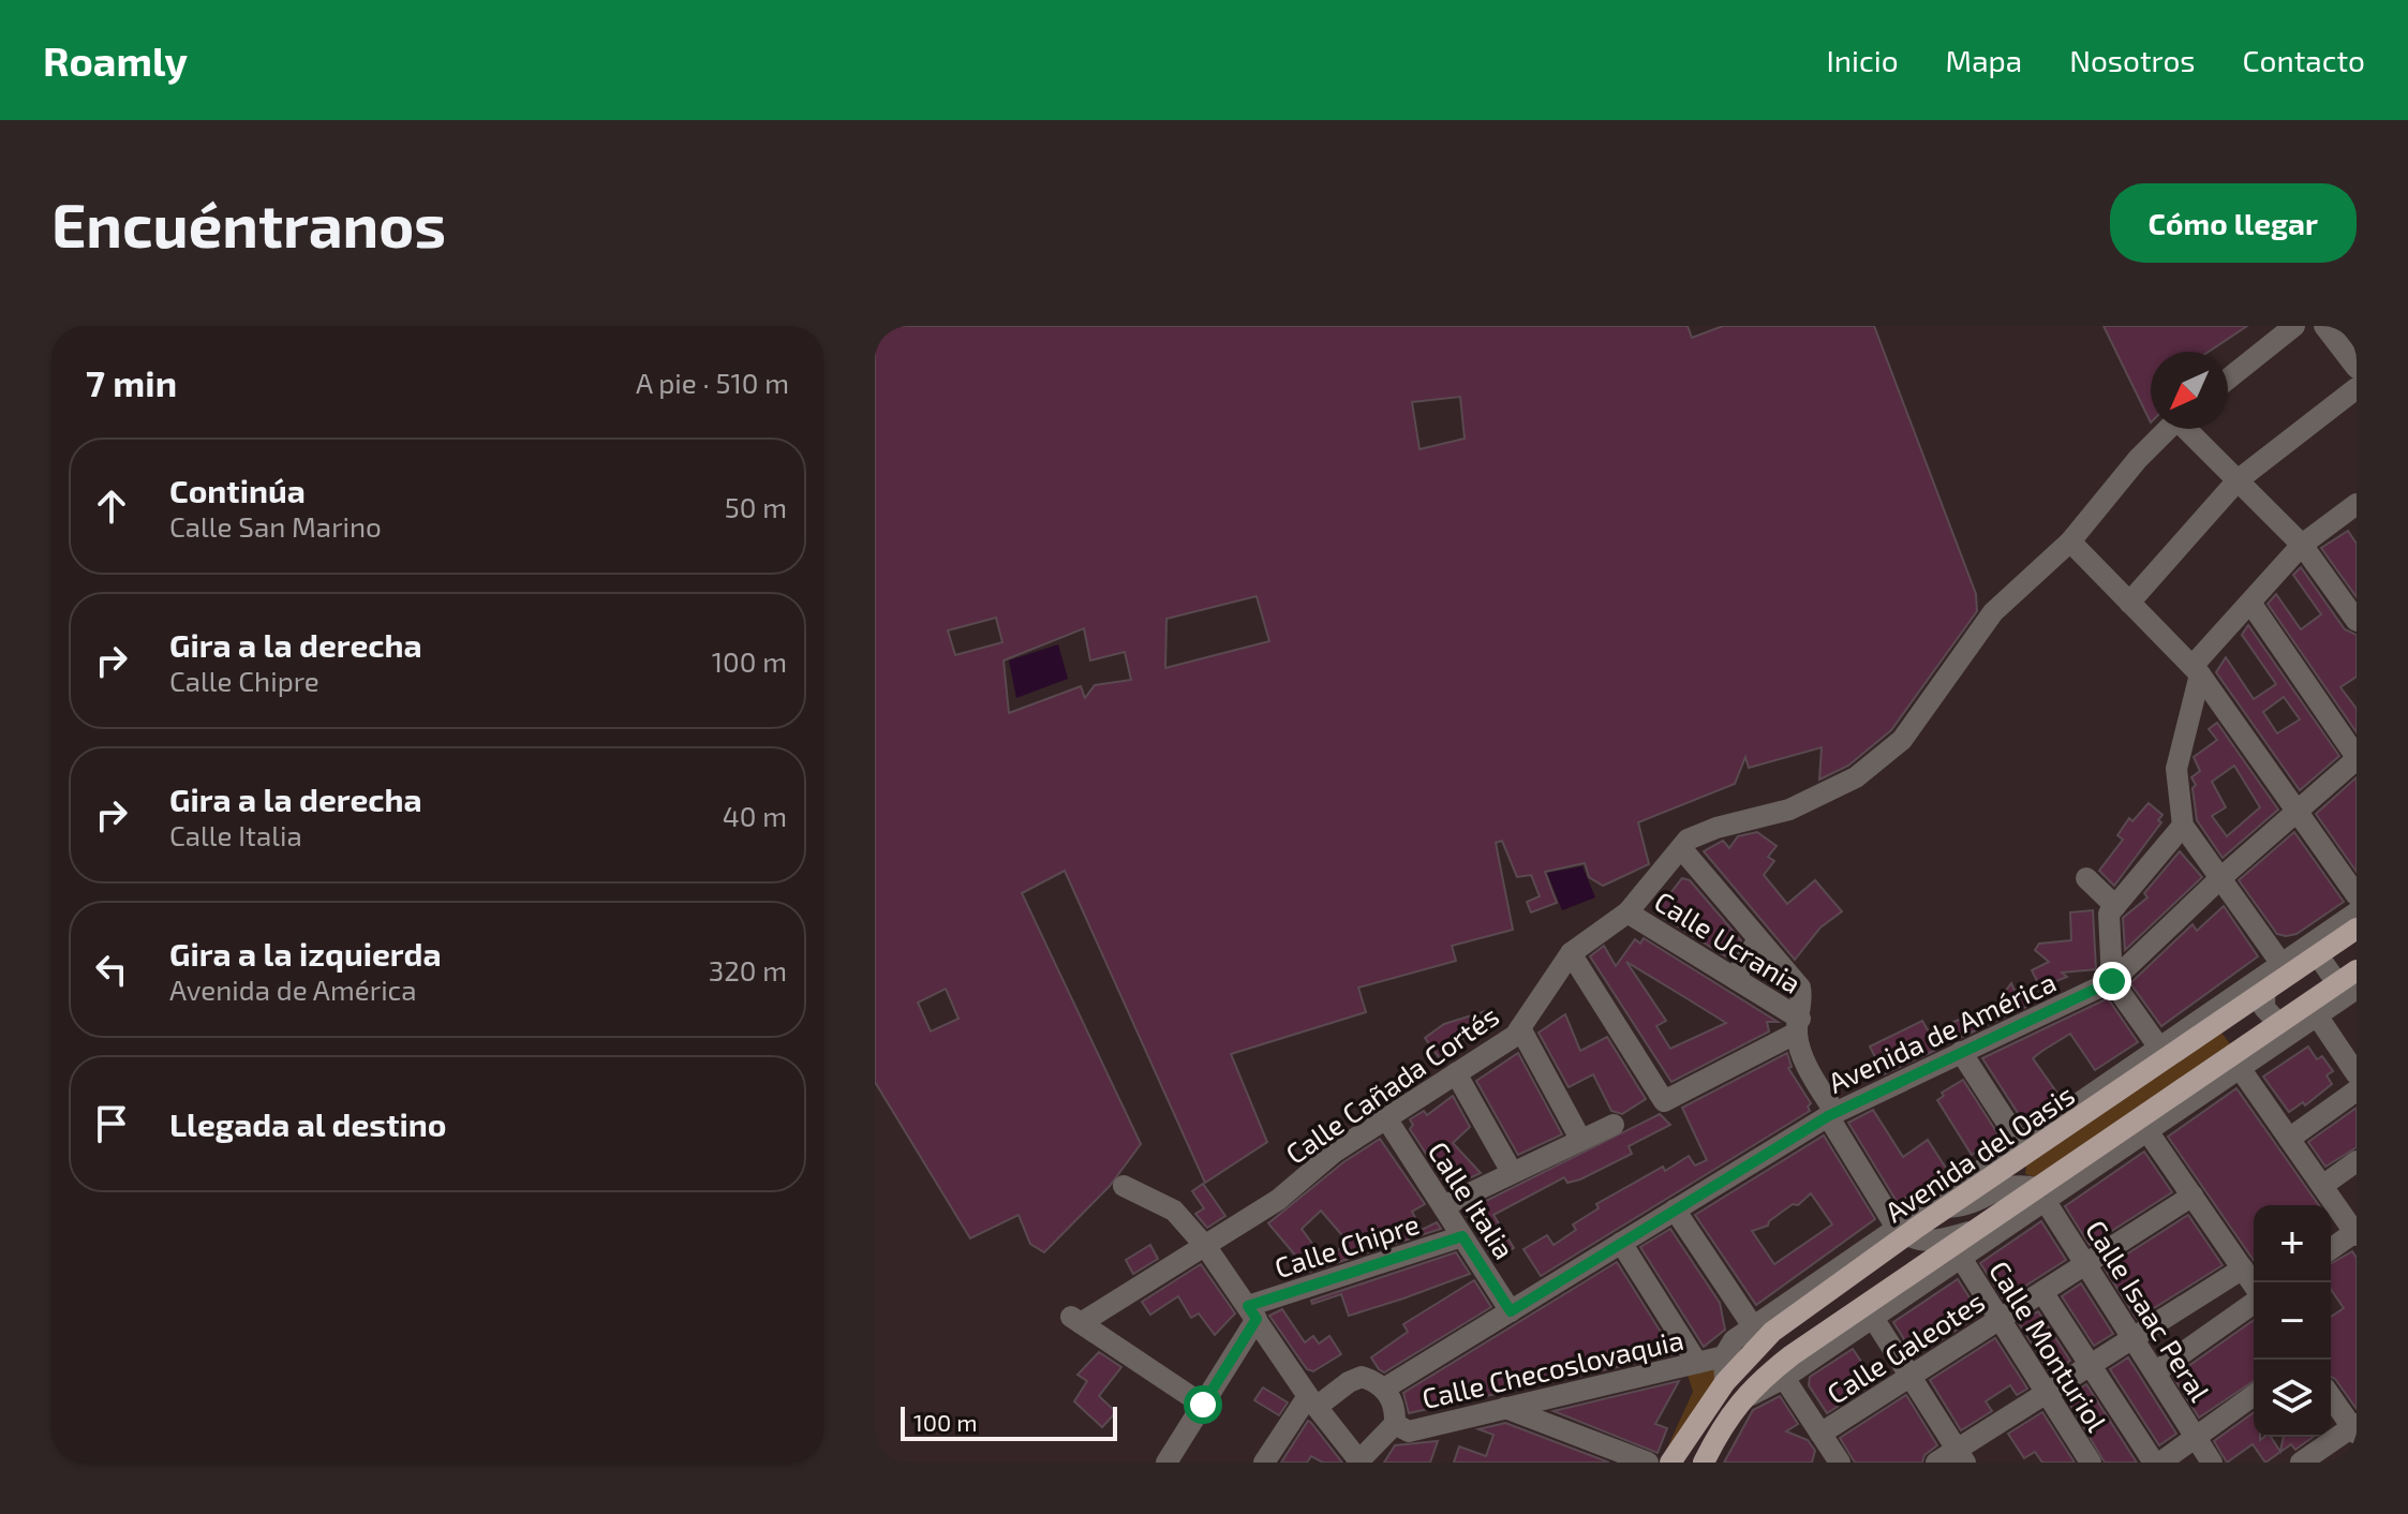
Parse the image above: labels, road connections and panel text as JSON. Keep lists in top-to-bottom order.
{
  "streets": {
    "main road": ["Avenida del Oasis"],
    "street": [
      "Calle Ucrania",
      "Avenida de América",
      "Calle Cañada Cortés",
      "Calle Italia",
      "Calle Chipre",
      "Calle Isaac Peral",
      "Calle Monturiol",
      "Calle Galeotes",
      "Calle Checoslovaquia"
    ]
  },
  "crossings": [
    ["Calle Ucrania", "Calle Cañada Cortés"],
    ["Avenida de América", "Calle Italia"],
    ["Calle Cañada Cortés", "Calle Italia"],
    ["Calle Italia", "Calle Chipre"],
    ["Calle Isaac Peral", "Calle Galeotes"],
    ["Calle Monturiol", "Calle Galeotes"]
  ],
  "scale_bar": "100 m",
  "north": "bottom left",
  "page": {
    "header": "Roamly",
    "nav": [
      "Inicio",
      "Mapa",
      "Nosotros",
      "Contacto"
    ],
    "buttons": "Cómo llegar",
    "title": "Encuéntranos",
    "heading": ["7 min", "A pie · 510 m"],
    "list": [
      ["Continúa", "Calle San Marino", "50 m"],
      ["Gira a la derecha", "Calle Chipre", "100 m"],
      ["Gira a la derecha", "Calle Italia", "40 m"],
      ["Gira a la izquierda", "Avenida de América", "320 m"],
      "Llegada al destino"
    ],
    "map_buttons": ["+", "−"],
    "scale": "100 m"
  }
}
